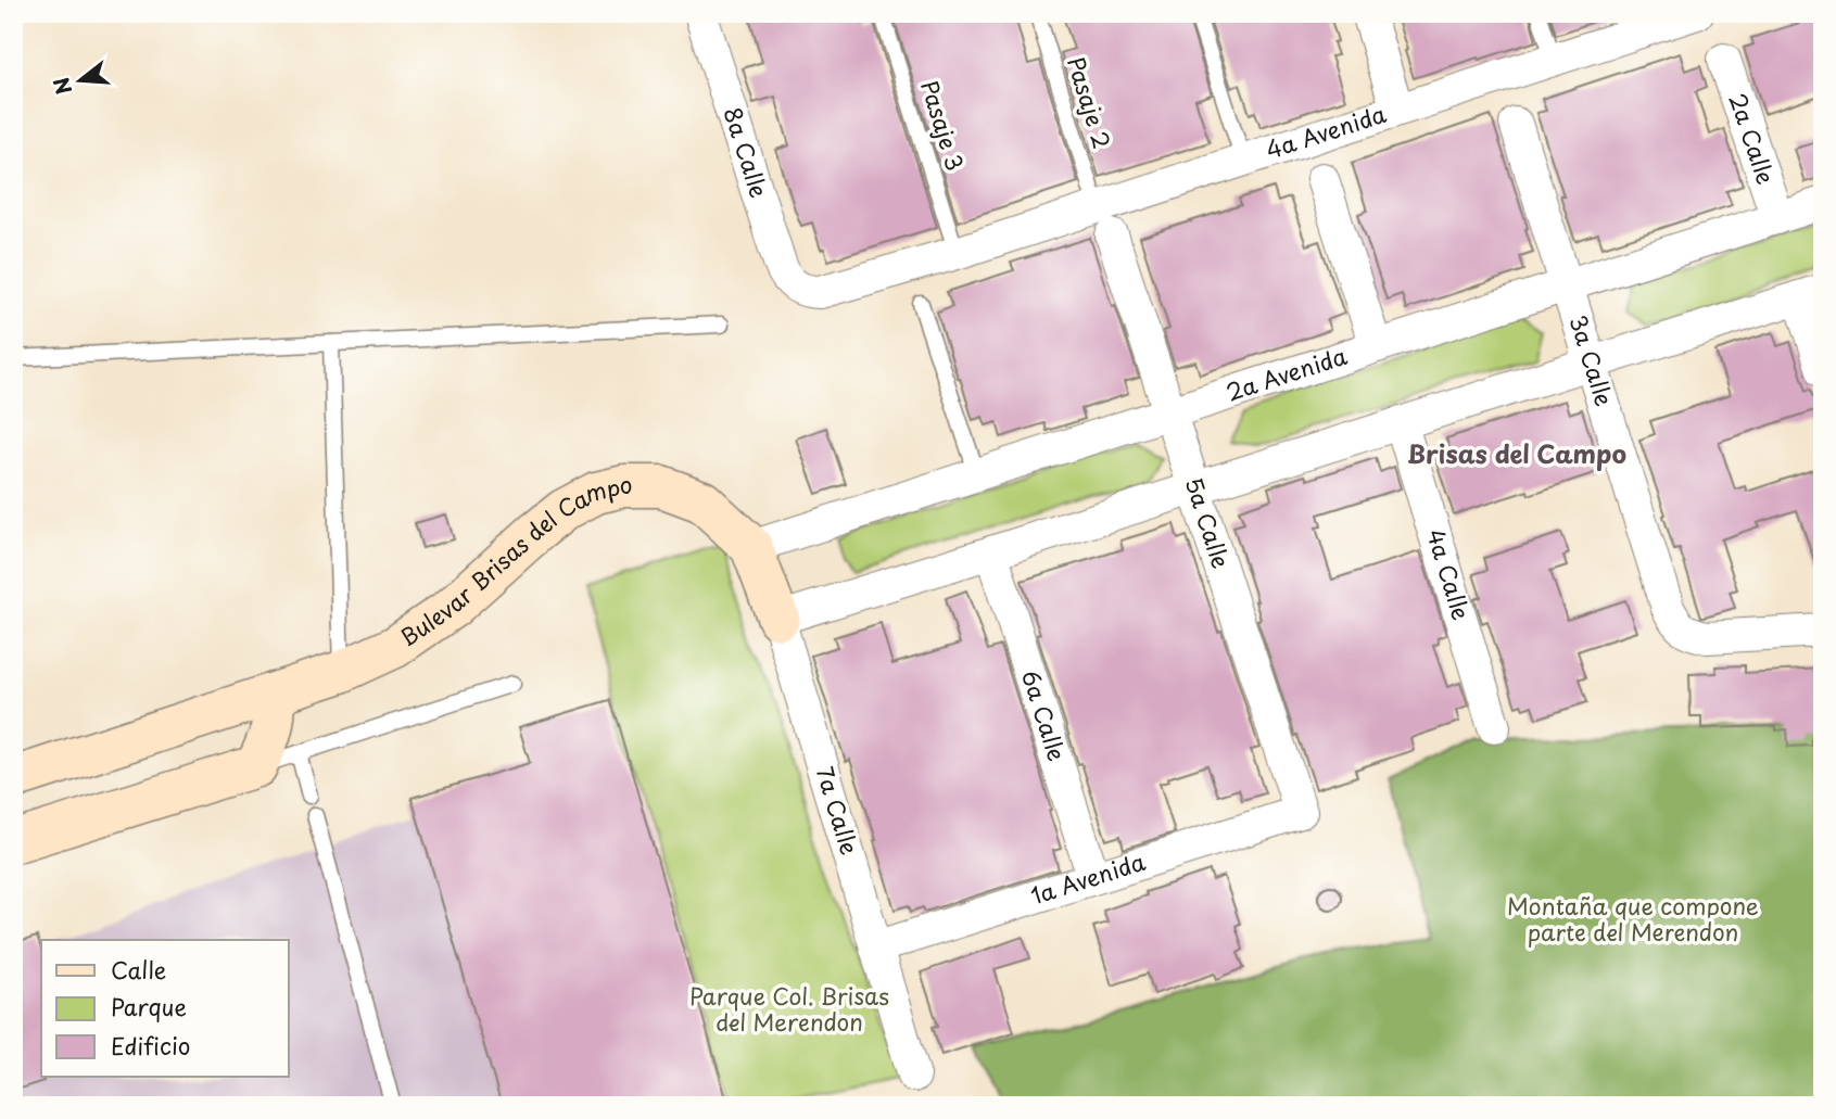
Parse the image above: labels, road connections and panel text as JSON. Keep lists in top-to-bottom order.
{
  "streets": {
    "street": [
      "4a Avenida",
      "2a Calle",
      "8a Calle",
      "3a Calle",
      "2a Avenida",
      "5a Calle",
      "Bulevar Brisas del Campo",
      "4a Calle",
      "6a Calle",
      "7a Calle",
      "1a Avenida"
    ],
    "lane": ["Pasaje 2", "Pasaje 3"]
  },
  "crossings": [
    ["Pasaje 2", "4a Avenida"],
    ["Pasaje 2", "5a Calle"],
    ["Pasaje 3", "4a Avenida"],
    ["4a Avenida", "8a Calle"],
    ["4a Avenida", "5a Calle"],
    ["2a Calle", "2a Avenida"],
    ["3a Calle", "2a Avenida"],
    ["2a Avenida", "5a Calle"],
    ["2a Avenida", "Bulevar Brisas del Campo"],
    ["2a Avenida", "7a Calle"],
    ["5a Calle", "1a Avenida"],
    ["Bulevar Brisas del Campo", "7a Calle"],
    ["6a Calle", "1a Avenida"],
    ["7a Calle", "1a Avenida"]
  ],
  "districts": ["Brisas del Campo"],
  "parks": ["Montaña que compone parte del Merendon", "Parque Col. Brisas del Merendon"],
  "legend": ["Calle", "Parque", "Edificio"],
  "north": "left"
}
